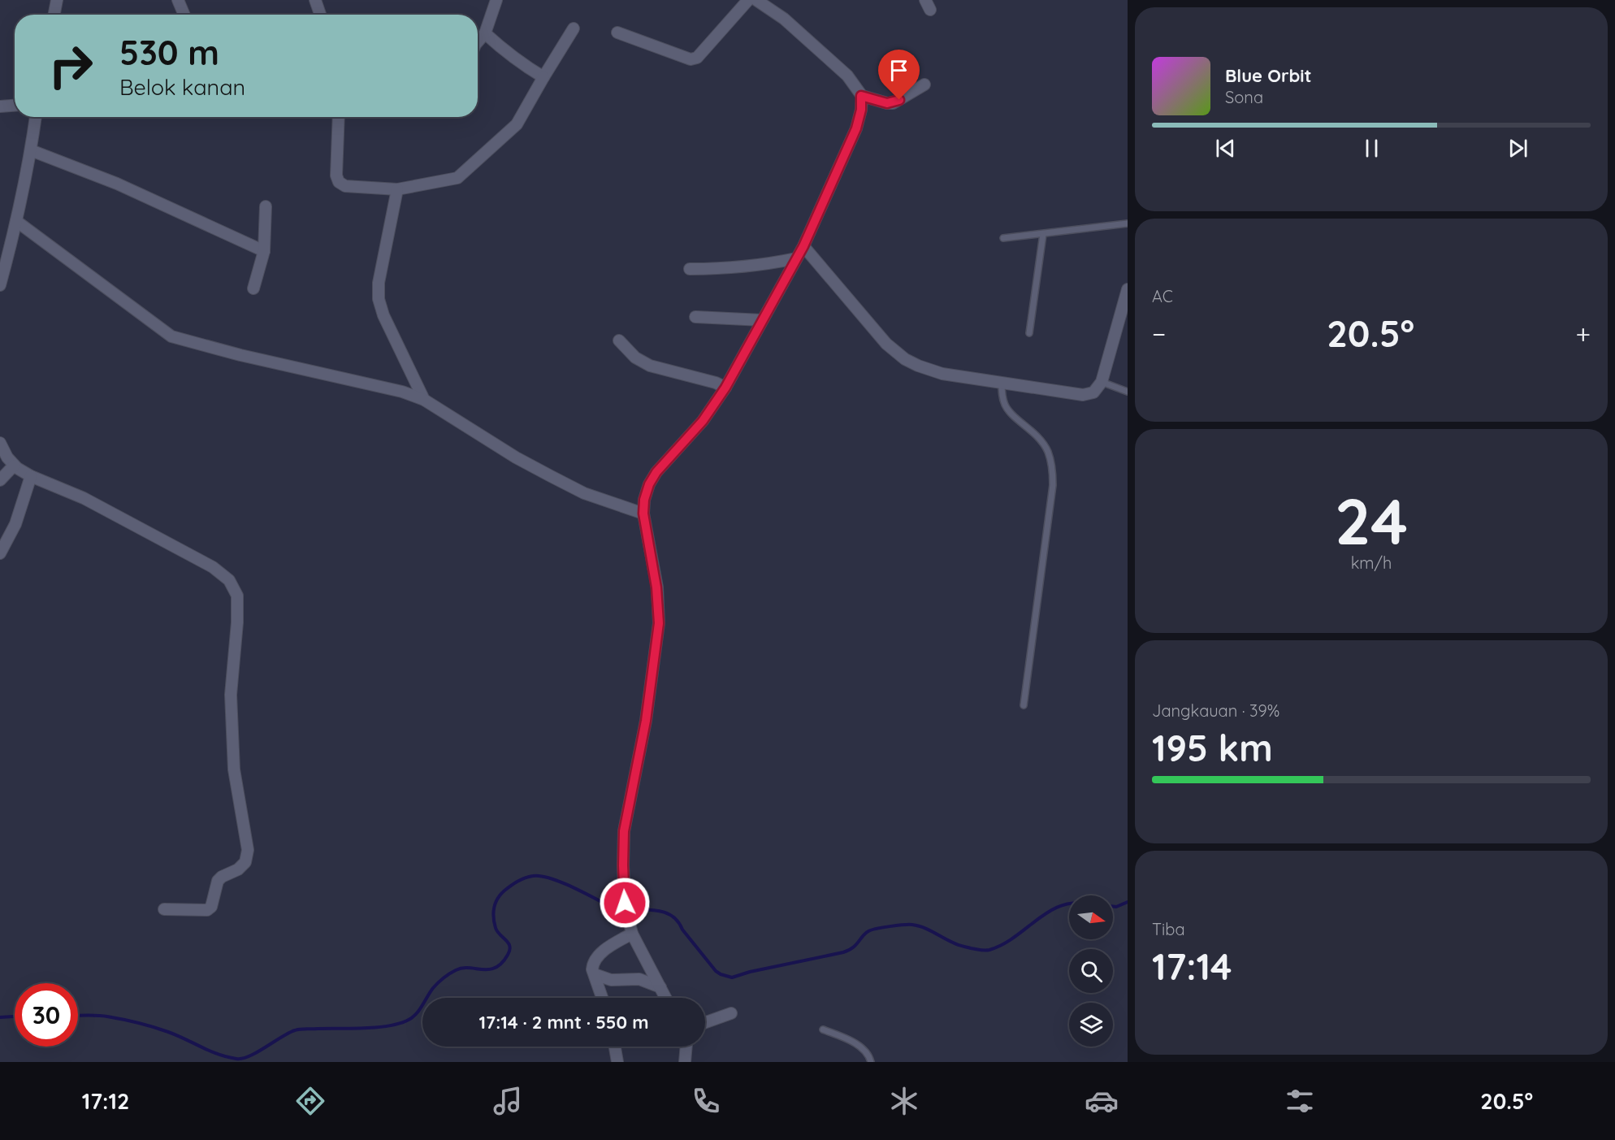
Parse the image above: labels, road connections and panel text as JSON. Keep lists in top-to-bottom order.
{
  "north": "right",
  "page": {
    "turn": ["530 m", "Belok kanan"],
    "song": ["Blue Orbit", "Sona"],
    "tile": [
      "AC",
      ["24", "km/h"],
      ["Jangkauan · 39%", "195 km"],
      ["Tiba", "17:14"]
    ],
    "heat": ["−", "20.5°", "+"],
    "limit": "30",
    "trip": "17:14 · 2 mnt · 550 m",
    "tabs": ["17:12", "20.5°"]
  }
}
